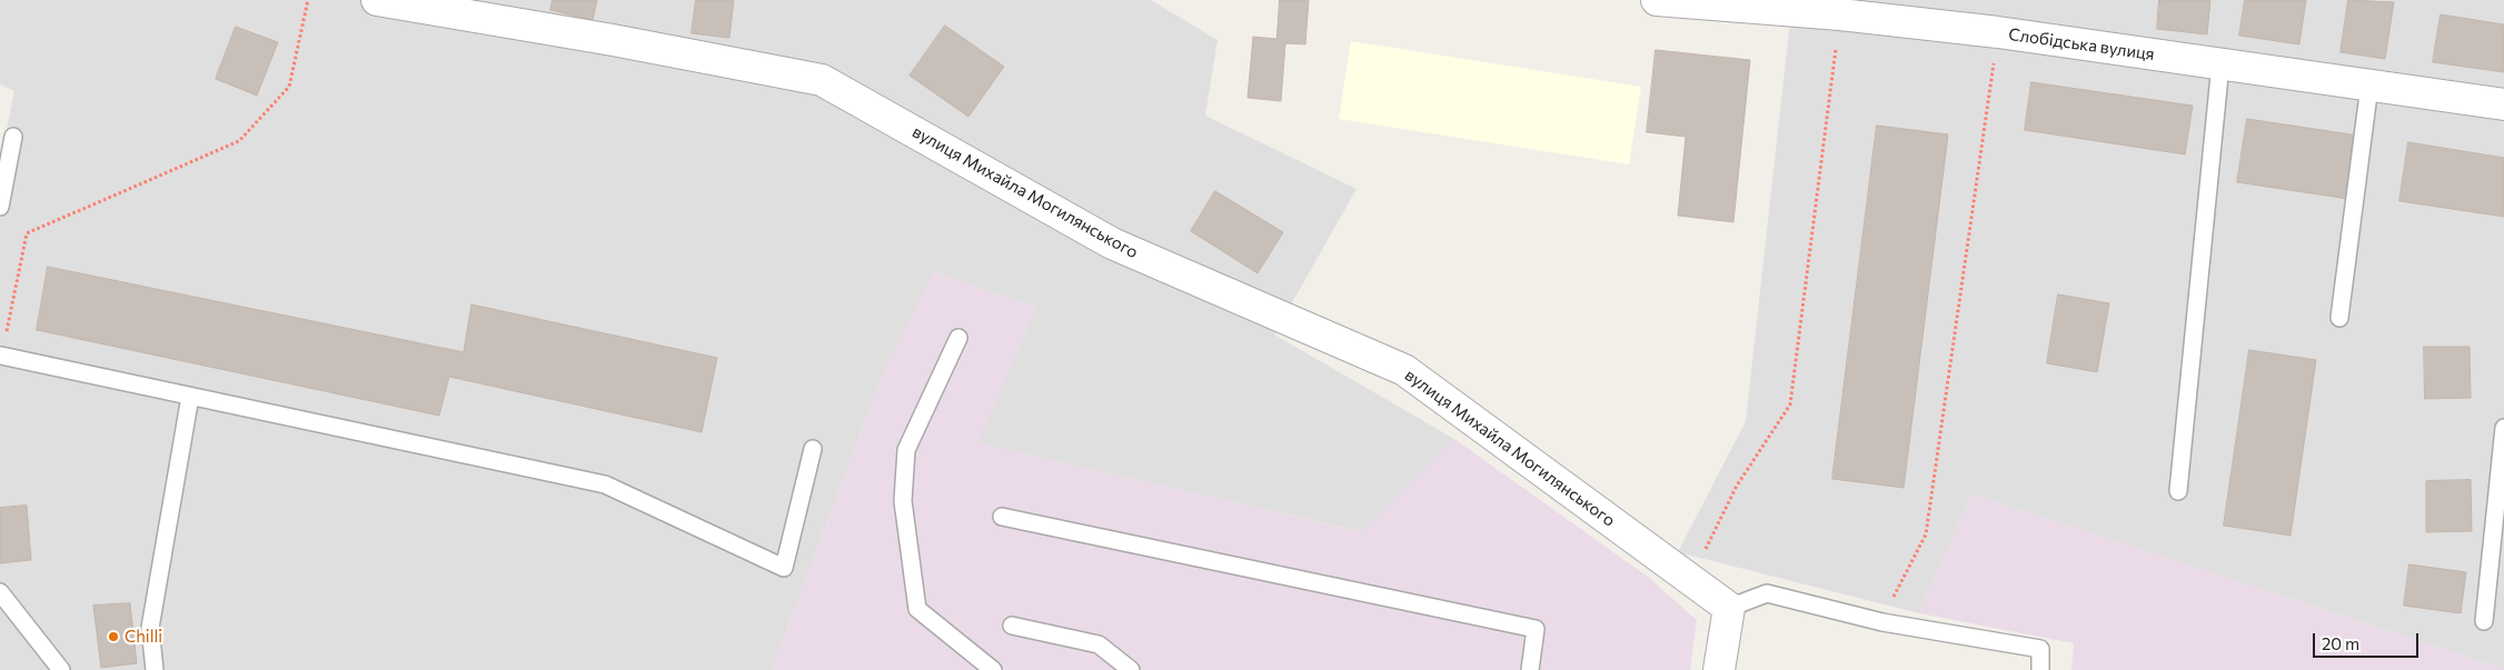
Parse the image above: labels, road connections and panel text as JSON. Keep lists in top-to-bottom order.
{
  "streets": {
    "street": ["Слобідська вулиця", "вулиця Михайла Могилянського"]
  },
  "places": ["Chilli"],
  "scale_bar": "20 m"
}
